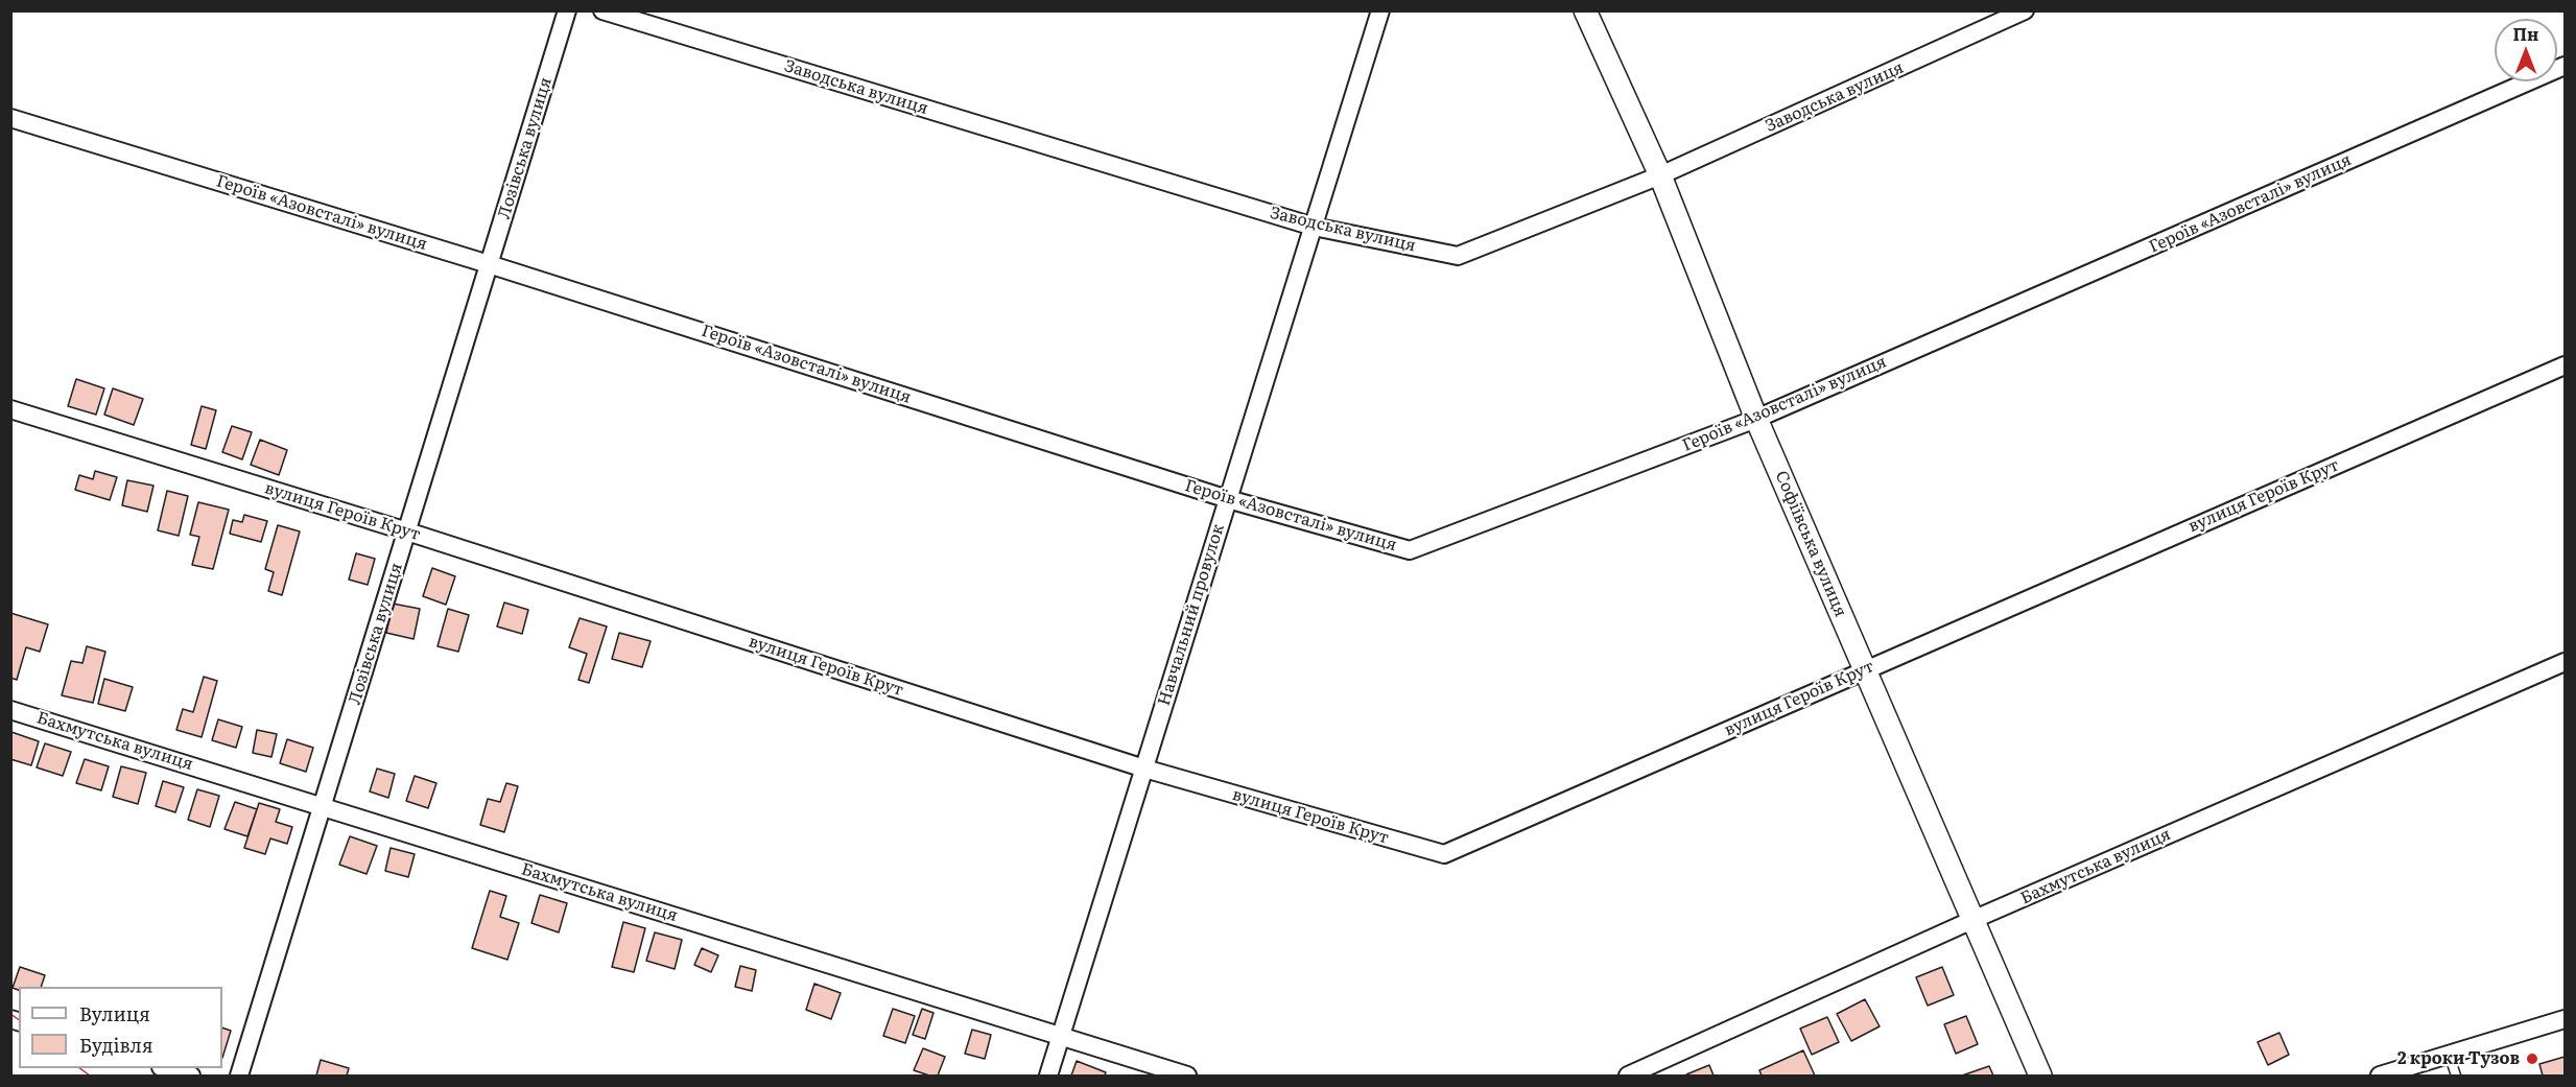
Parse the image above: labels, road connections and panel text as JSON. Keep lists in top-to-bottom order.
{
  "streets": {
    "street": [
      "Заводська вулиця",
      "Лозівська вулиця",
      "Героїв «Азовсталі» вулиця",
      "вулиця Героїв Крут",
      "Софіївська вулиця",
      "Навчальний провулок",
      "Бахмутська вулиця"
    ]
  },
  "crossings": [
    ["Заводська вулиця", "Софіївська вулиця"],
    ["Заводська вулиця", "Навчальний провулок"],
    ["Лозівська вулиця", "Героїв «Азовсталі» вулиця"],
    ["Лозівська вулиця", "вулиця Героїв Крут"],
    ["Лозівська вулиця", "Бахмутська вулиця"],
    ["Героїв «Азовсталі» вулиця", "Софіївська вулиця"],
    ["Героїв «Азовсталі» вулиця", "Навчальний провулок"],
    ["вулиця Героїв Крут", "Софіївська вулиця"],
    ["вулиця Героїв Крут", "Навчальний провулок"],
    ["Софіївська вулиця", "Бахмутська вулиця"],
    ["Навчальний провулок", "Бахмутська вулиця"]
  ],
  "places": ["2 кроки Тузов"],
  "legend": ["Вулиця", "Будівля"],
  "north": "top"
}
